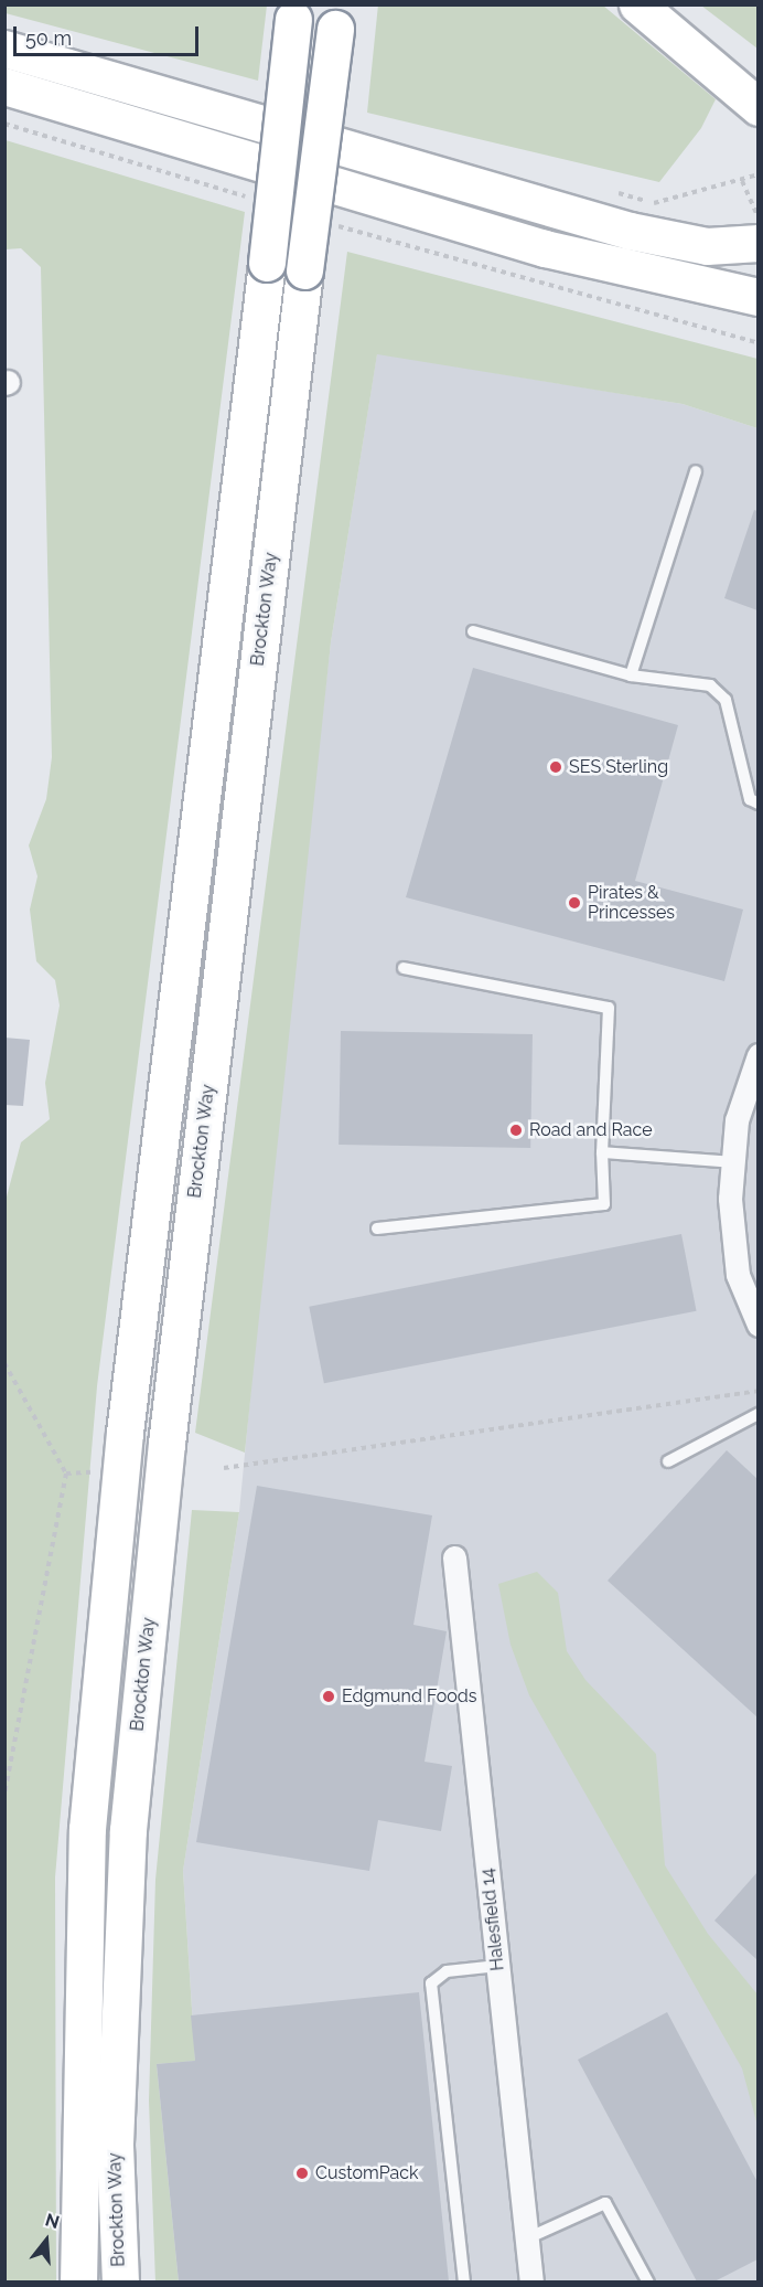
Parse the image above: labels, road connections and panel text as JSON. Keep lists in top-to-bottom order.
{
  "streets": {
    "main road": ["Brockton Way"],
    "street": ["Halesfield 14"]
  },
  "places": [
    "SES Sterling",
    "Pirates & Princesses",
    "Road and Race",
    "Edgmund Foods",
    "CustomPack"
  ],
  "scale_bar": "50 m",
  "north": "top"
}
